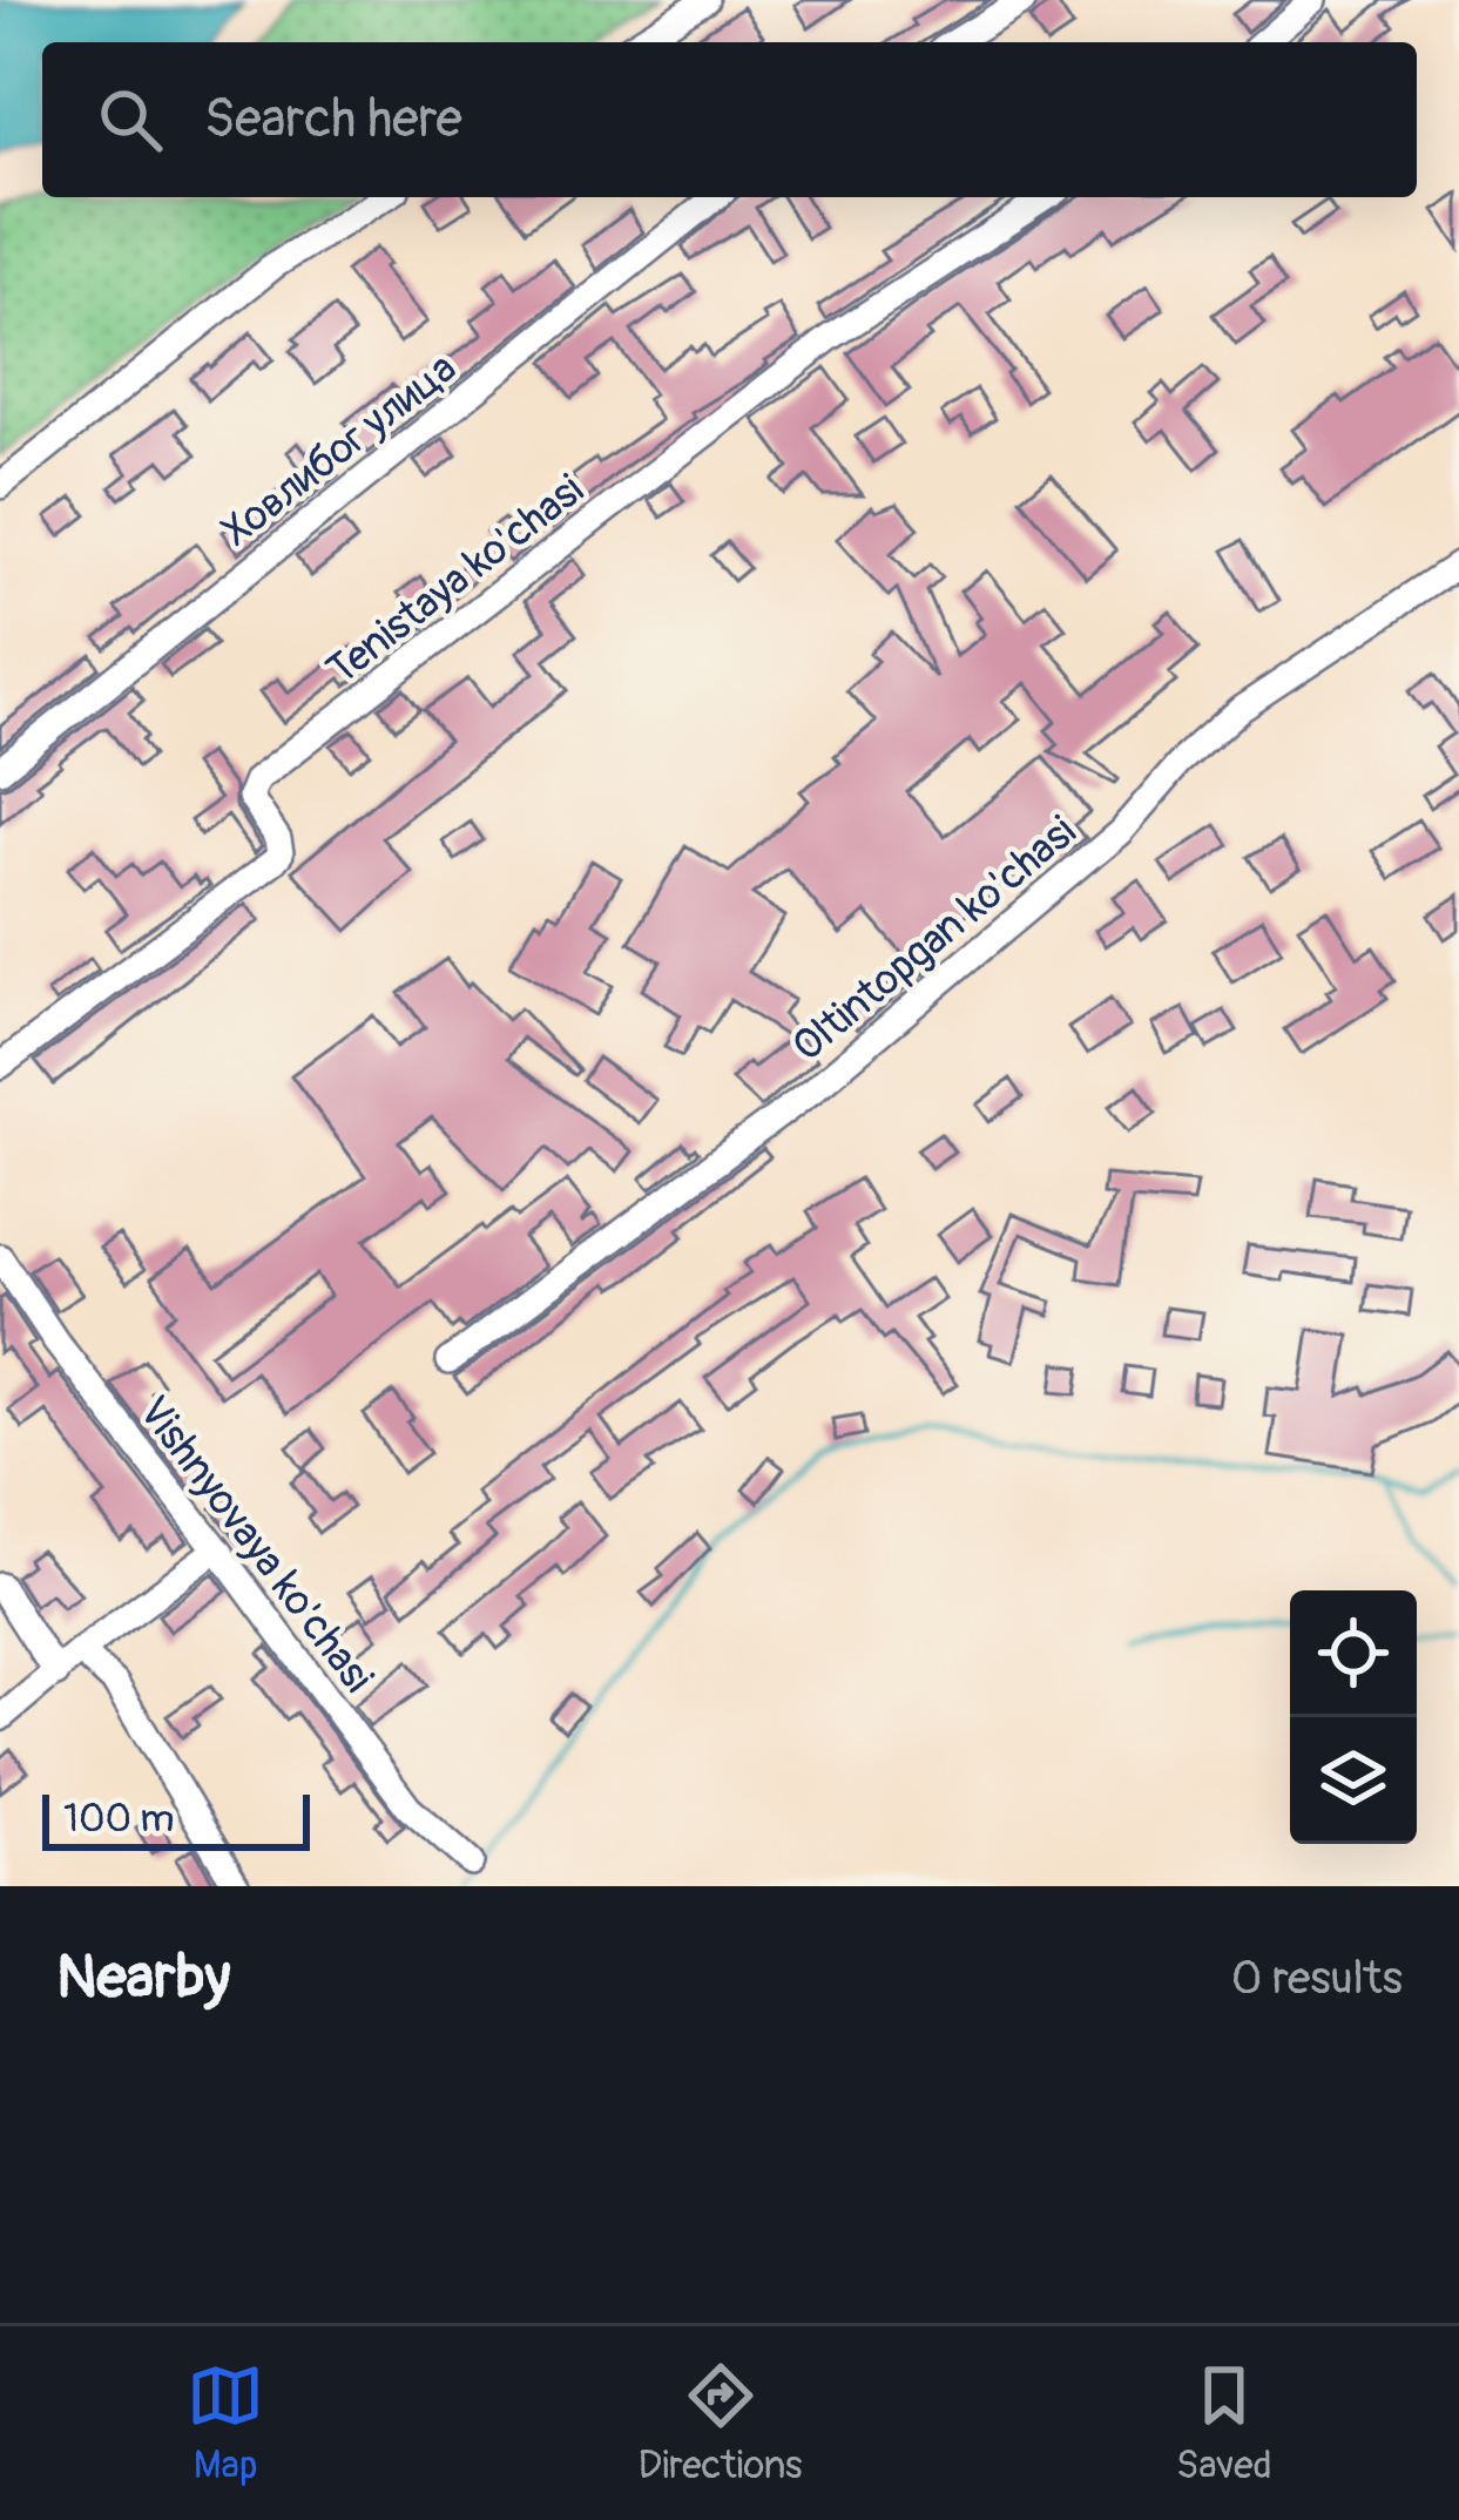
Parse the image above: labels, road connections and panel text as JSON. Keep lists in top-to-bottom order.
{
  "streets": {
    "street": [
      "Ховлибог улица",
      "Tenistaya ko'chasi",
      "Oltintopgan ko'chasi",
      "Vishnyovaya ko'chasi"
    ]
  },
  "scale_bar": "100 m",
  "page": {
    "search": "Search here",
    "scale": "100 m",
    "heading": ["Nearby", "0 results"],
    "nav": ["Map", "Directions", "Saved"]
  }
}
